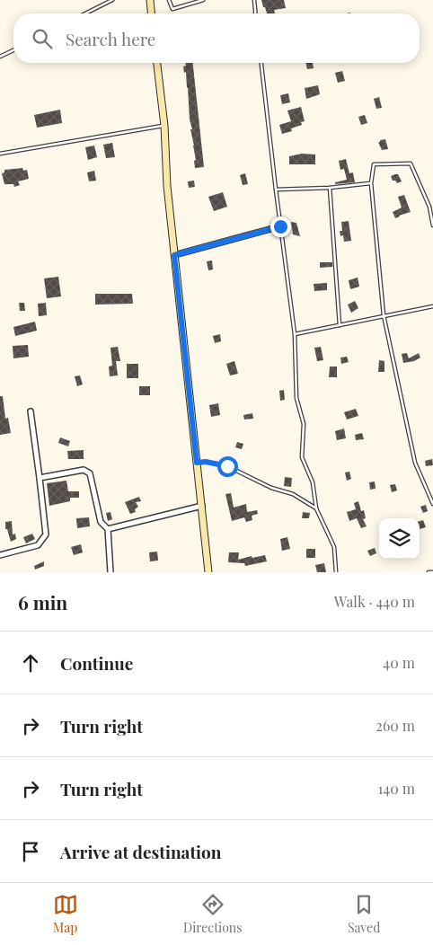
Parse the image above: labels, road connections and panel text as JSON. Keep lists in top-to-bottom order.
{
  "page": {
    "search": "Search here",
    "heading": ["6 min", "Walk · 440 m"],
    "list": [
      ["Continue", "40 m"],
      ["Turn right", "260 m"],
      ["Turn right", "140 m"],
      "Arrive at destination"
    ],
    "nav": ["Map", "Directions", "Saved"]
  }
}
